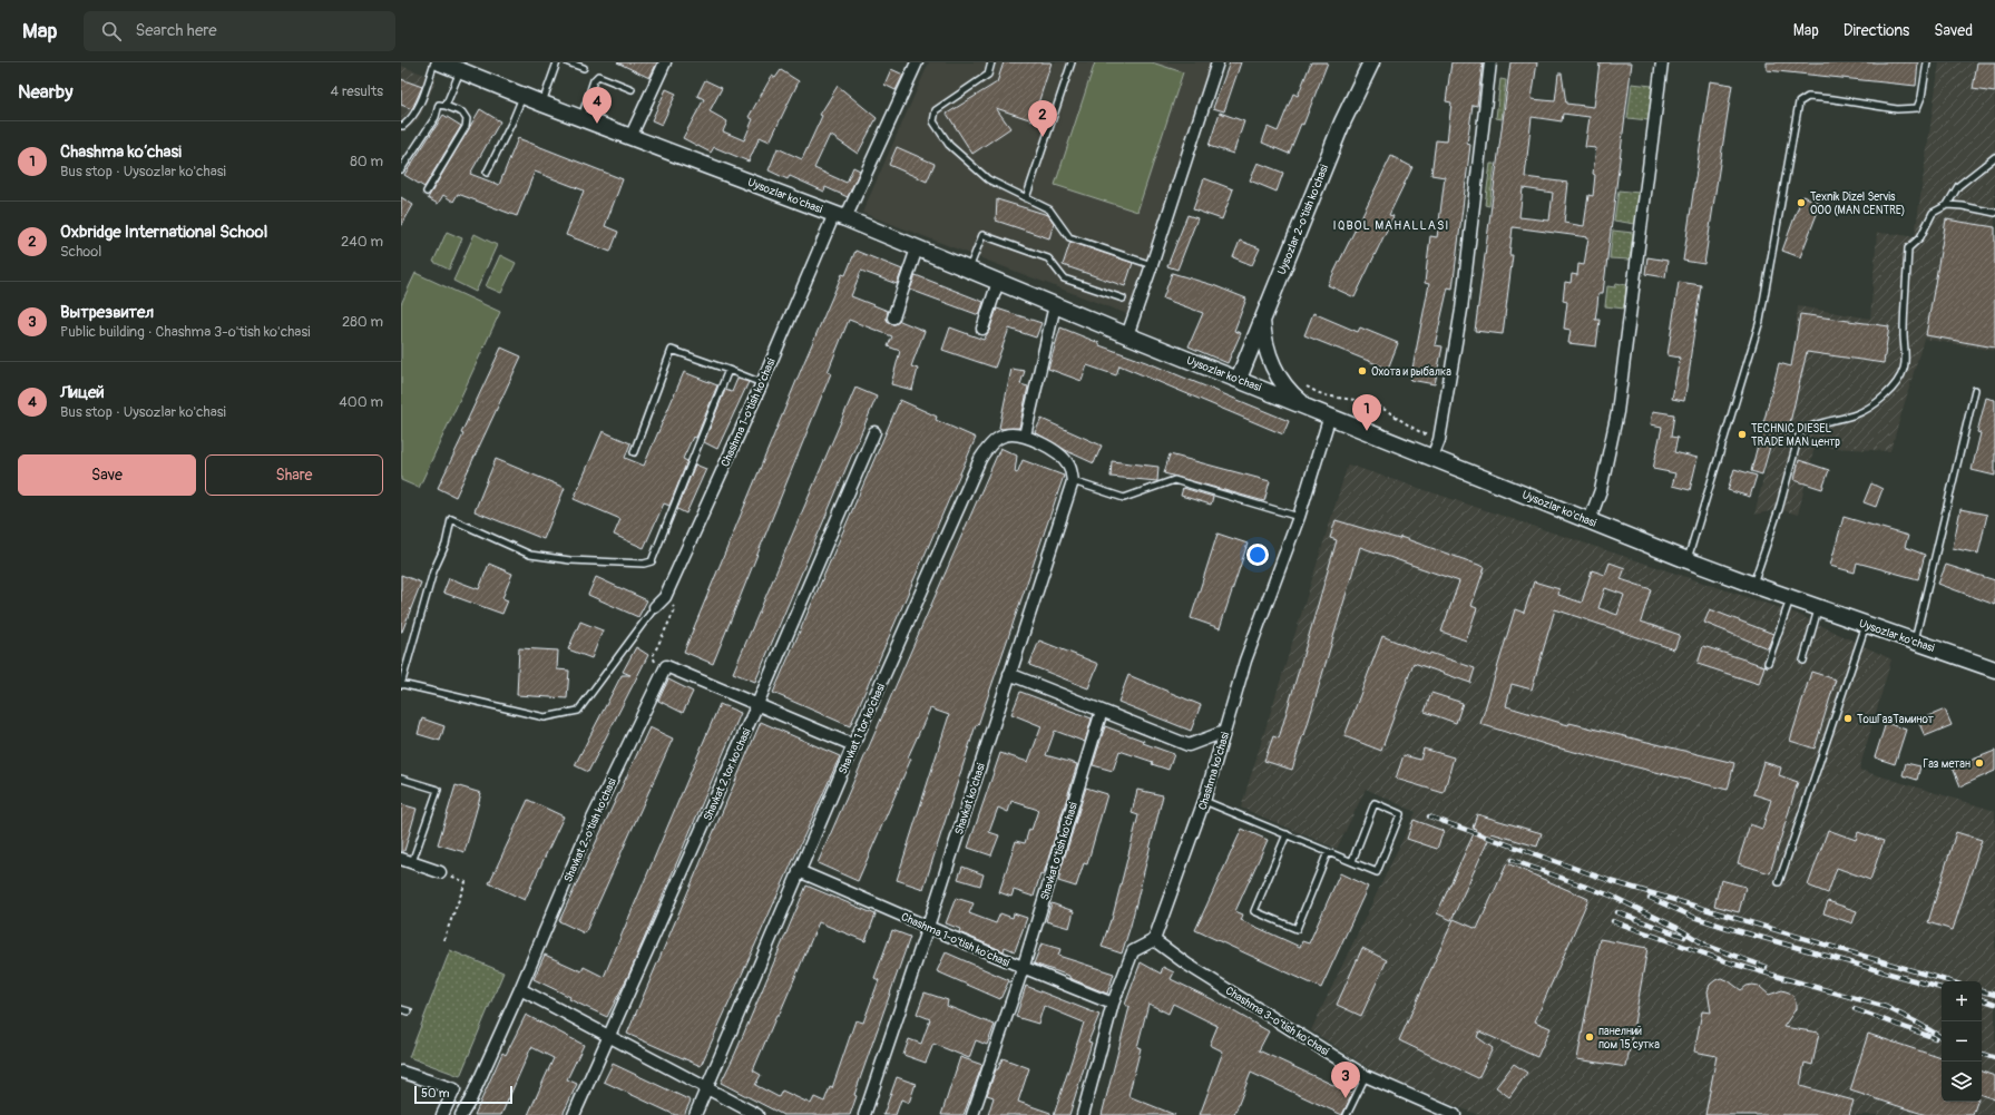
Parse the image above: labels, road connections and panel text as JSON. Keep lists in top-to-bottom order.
{
  "streets": {
    "main road": ["Uysozlar ko'chasi", "Uysozlar 2-o'tish ko'chasi"],
    "street": [
      "Chashma 1-o'tish ko'chasi",
      "Shavkat 1 tor ko'chasi",
      "Chashma ko'chasi",
      "Shavkat 2 tor ko'chasi",
      "Shavkat ko'chasi",
      "Shavkat 2-o'tish ko'chasi",
      "Shavkat o'tish ko'chasi",
      "Chashma 3-o'tish ko'chasi"
    ]
  },
  "crossings": [
    ["Uysozlar ko'chasi", "Uysozlar 2-o'tish ko'chasi"],
    ["Uysozlar ko'chasi", "Chashma 1-o'tish ko'chasi"],
    ["Uysozlar ko'chasi", "Chashma ko'chasi"],
    ["Chashma 1-o'tish ko'chasi", "Shavkat 1 tor ko'chasi"],
    ["Chashma 1-o'tish ko'chasi", "Shavkat ko'chasi"],
    ["Chashma 1-o'tish ko'chasi", "Shavkat o'tish ko'chasi"],
    ["Shavkat 1 tor ko'chasi", "Shavkat ko'chasi"],
    ["Chashma ko'chasi", "Chashma 3-o'tish ko'chasi"]
  ],
  "districts": ["IQBOL MAHALLASI"],
  "places": [
    "Texnik Dizel Servis OOO (MAN CENTRE)",
    "Охота и рыбалка",
    "TECHNIC DIESEL TRADE MAN центр",
    "ТошГазТаминот",
    "Газ метан",
    "панелний пом 15 сутка"
  ],
  "scale_bar": "50 m",
  "page": {
    "header": "Map",
    "search": "Search here",
    "nav": ["Map", "Directions", "Saved"],
    "heading": ["Nearby", "4 results"],
    "pins": [
      "4",
      "2",
      "1",
      "3"
    ],
    "list": [
      {
        "mark": "1",
        "name": "Chashma ko‘chasi",
        "note": "Bus stop · Uysozlar ko'chasi",
        "value": "80 m"
      },
      {
        "mark": "2",
        "name": "Oxbridge International School",
        "note": "School",
        "value": "240 m"
      },
      {
        "mark": "3",
        "name": "Вытрезвител",
        "note": "Public building · Chashma 3-o'tish ko'chasi",
        "value": "280 m"
      },
      {
        "mark": "4",
        "name": "Лицей",
        "note": "Bus stop · Uysozlar ko'chasi",
        "value": "400 m"
      }
    ],
    "buttons": ["Save", "Share"],
    "map_buttons": ["+", "−"],
    "scale": "50 m"
  }
}
